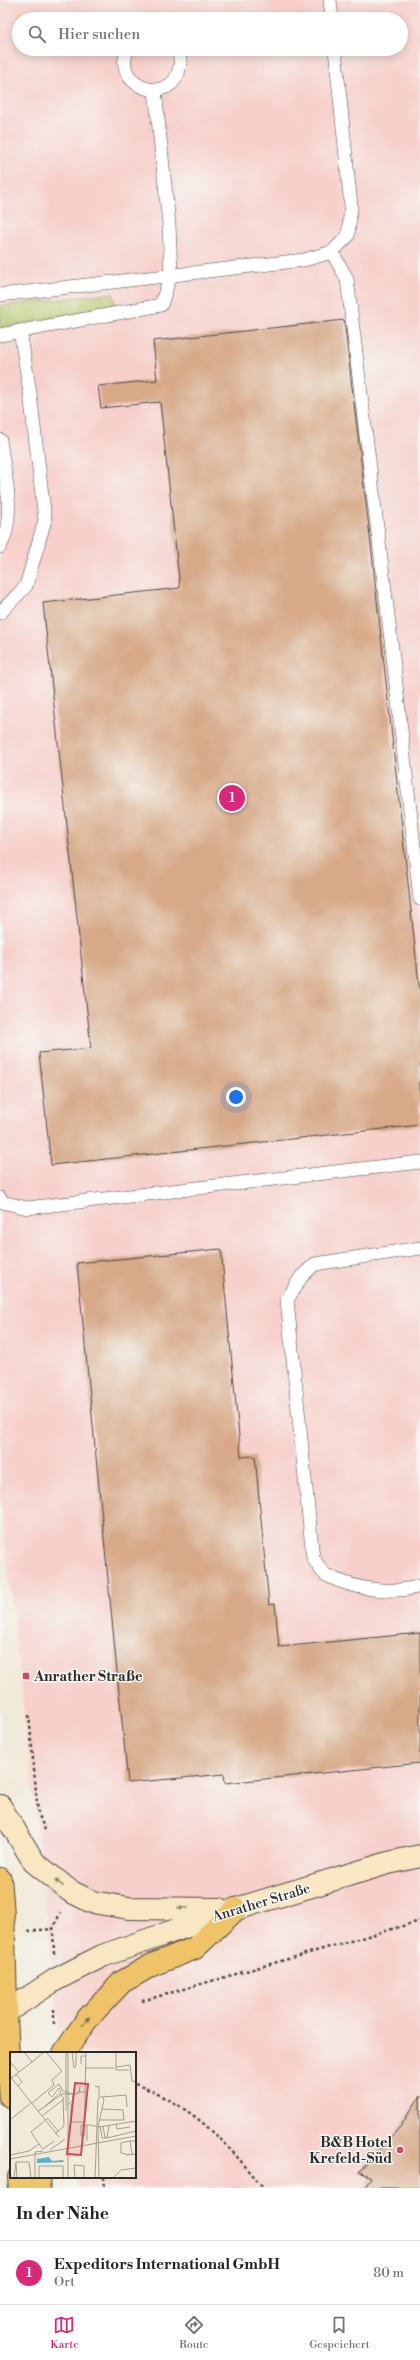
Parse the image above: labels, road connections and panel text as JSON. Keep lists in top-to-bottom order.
{
  "streets": {
    "main road": ["Anrather Straße"]
  },
  "places": {
    "transit": ["Anrather Straße"],
    "other": ["B&B Hotel Krefeld-Süd"]
  },
  "page": {
    "search": "Hier suchen",
    "pins": "1",
    "heading": "In der Nähe",
    "list": [
      {
        "mark": "1",
        "name": "Expeditors International GmbH",
        "note": "Ort",
        "value": "80 m"
      }
    ],
    "nav": ["Karte", "Route", "Gespeichert"]
  }
}
